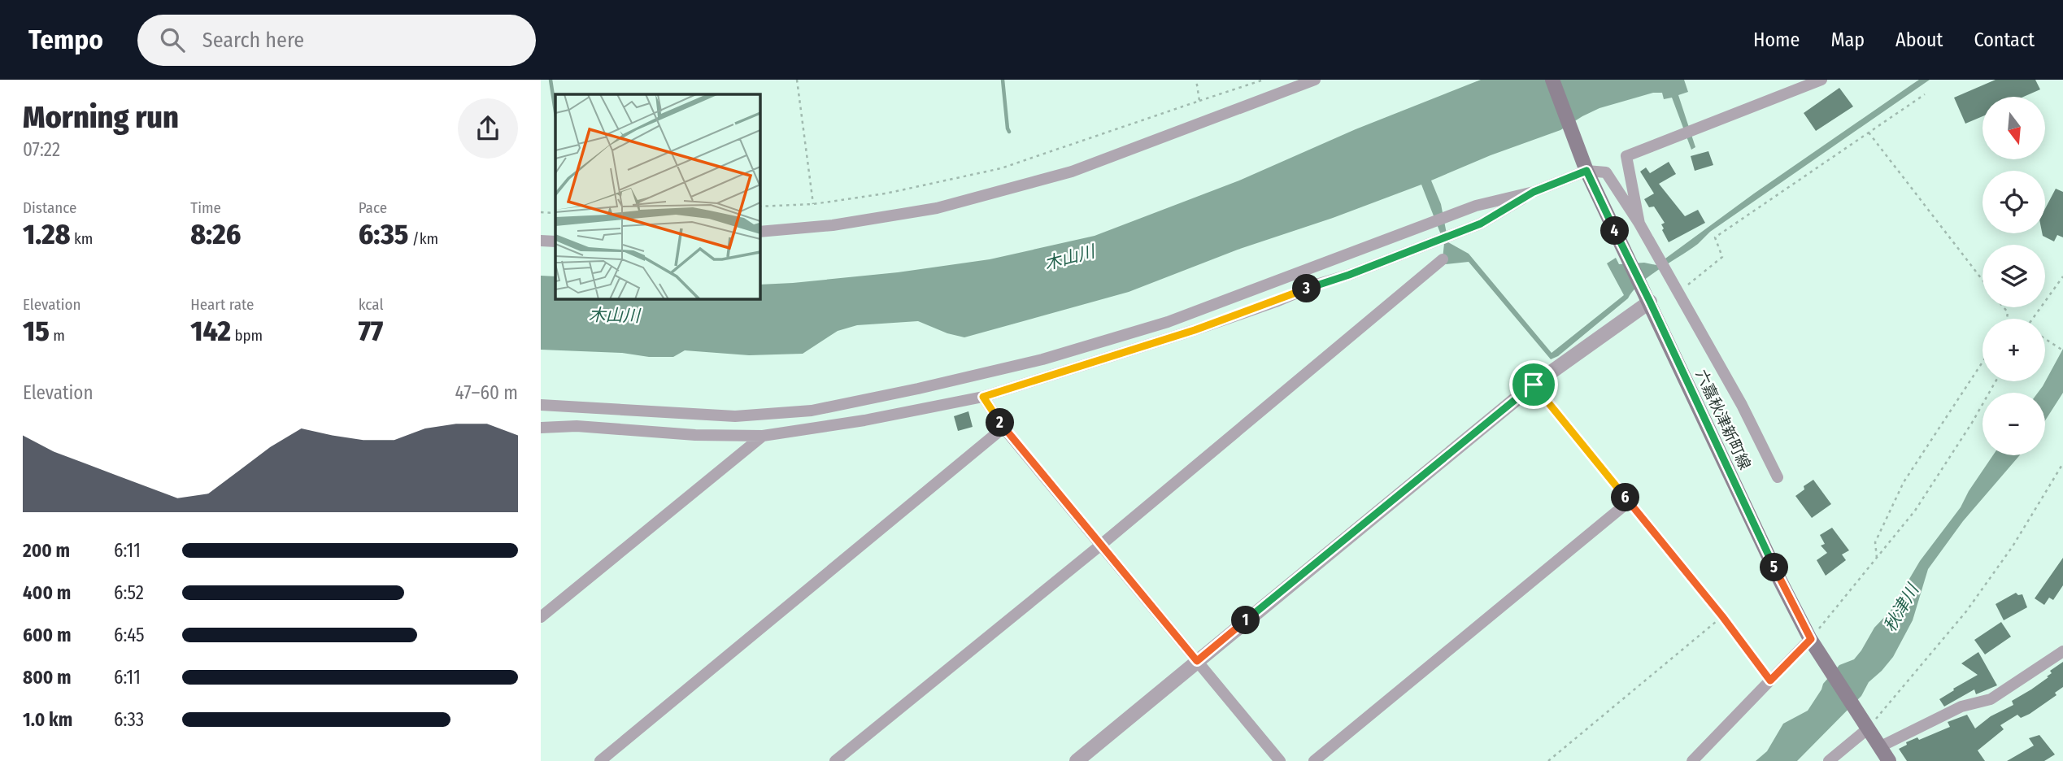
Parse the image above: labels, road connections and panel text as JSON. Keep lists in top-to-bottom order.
{
  "streets": {
    "main road": ["六嘉秋津新町線"]
  },
  "water": ["木山川", "秋津川"],
  "north": "bottom",
  "page": {
    "header": "Tempo",
    "search": "Search here",
    "nav": [
      "Home",
      "Map",
      "About",
      "Contact"
    ],
    "heading": ["Morning run", "07:22"],
    "map_buttons": ["+", "−"],
    "stats": [
      ["Distance", "1.28 km"],
      ["Time", "8:26"],
      ["Pace", "6:35 /km"],
      ["Elevation", "15 m"],
      ["Heart rate", "142 bpm"],
      ["kcal", "77"]
    ],
    "pins": [
      "4",
      "3",
      "2",
      "6",
      "5",
      "1"
    ],
    "chart": ["Elevation", "47–60 m"],
    "list": [
      {
        "name": "200 m",
        "note": "6:11"
      },
      {
        "name": "400 m",
        "note": "6:52"
      },
      {
        "name": "600 m",
        "note": "6:45"
      },
      {
        "name": "800 m",
        "note": "6:11"
      },
      {
        "name": "1.0 km",
        "note": "6:33"
      }
    ]
  }
}
